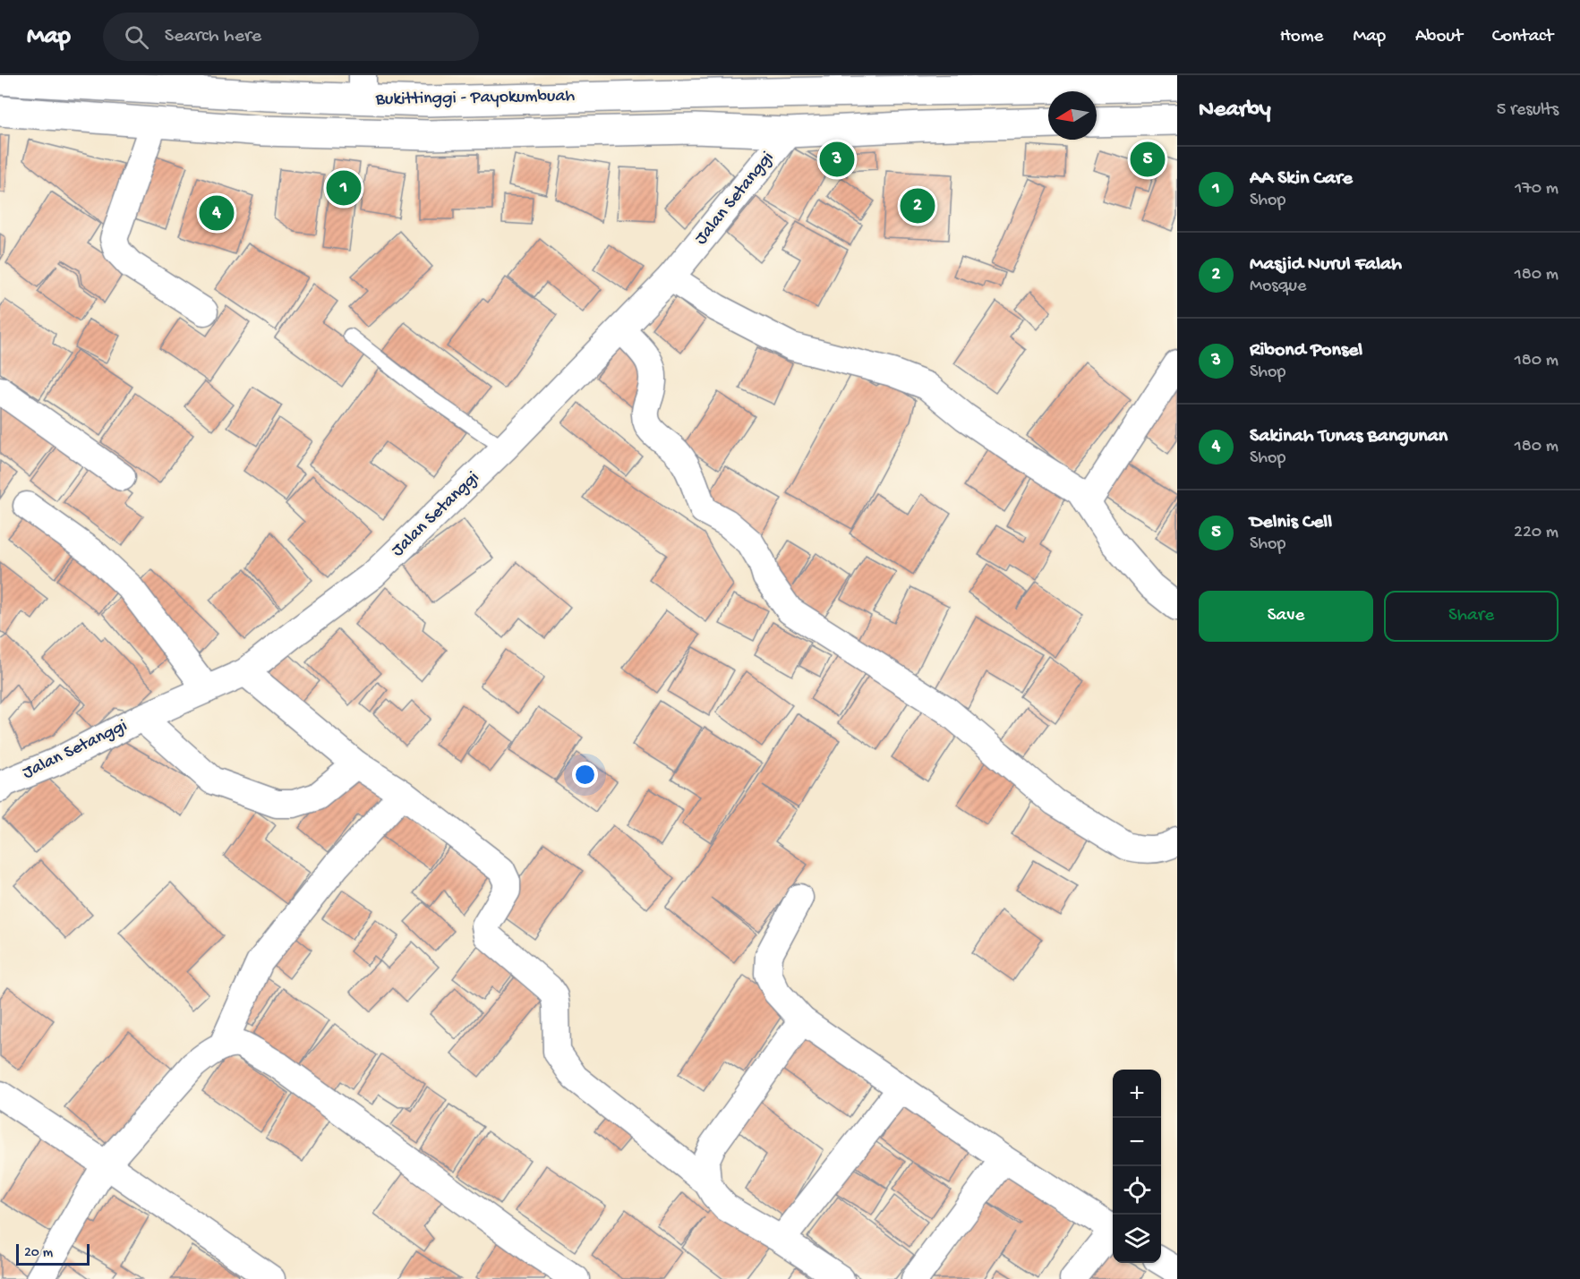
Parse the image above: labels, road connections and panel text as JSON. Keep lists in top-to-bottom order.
{
  "streets": {
    "highway": ["Bukittinggi - Payokumbuah"],
    "street": ["Jalan Setanggi"]
  },
  "crossings": [
    ["Bukittinggi - Payokumbuah", "Jalan Setanggi"]
  ],
  "scale_bar": "20 m",
  "north": "left",
  "page": {
    "header": "Map",
    "search": "Search here",
    "nav": [
      "Home",
      "Map",
      "About",
      "Contact"
    ],
    "heading": ["Nearby", "5 results"],
    "pins": [
      "3",
      "5",
      "1",
      "2",
      "4"
    ],
    "list": [
      {
        "mark": "1",
        "name": "AA Skin Care",
        "note": "Shop",
        "value": "170 m"
      },
      {
        "mark": "2",
        "name": "Masjid Nurul Falah",
        "note": "Mosque",
        "value": "180 m"
      },
      {
        "mark": "3",
        "name": "Ribond Ponsel",
        "note": "Shop",
        "value": "180 m"
      },
      {
        "mark": "4",
        "name": "Sakinah Tunas Bangunan",
        "note": "Shop",
        "value": "180 m"
      },
      {
        "mark": "5",
        "name": "Delnis Cell",
        "note": "Shop",
        "value": "220 m"
      }
    ],
    "buttons": ["Save", "Share"],
    "map_buttons": ["+", "−"],
    "scale": "20 m"
  }
}
